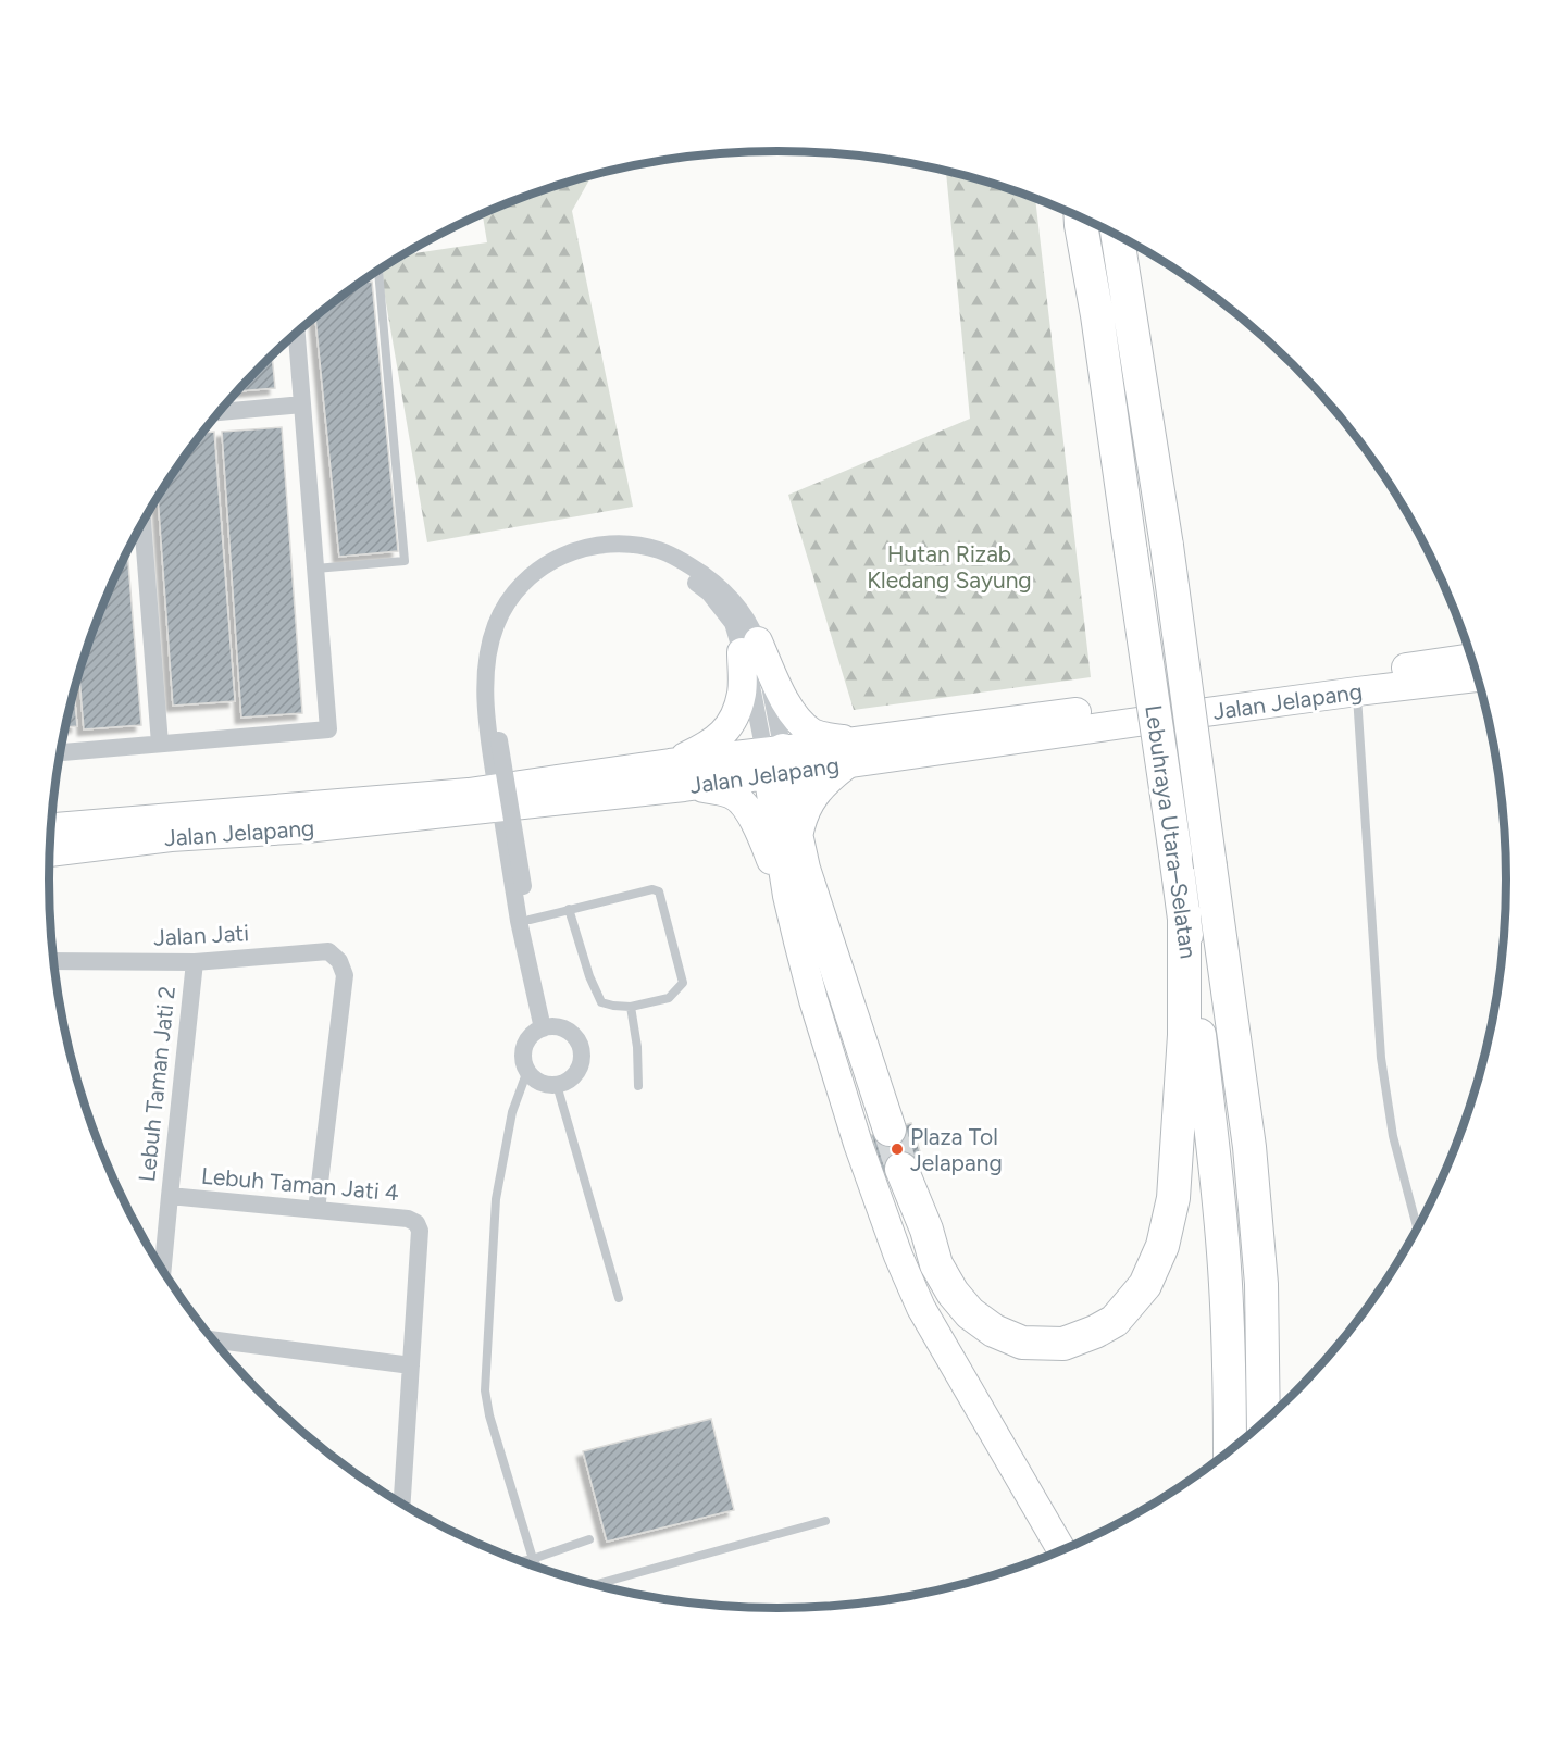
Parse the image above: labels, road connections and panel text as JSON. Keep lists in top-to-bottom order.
{
  "streets": {
    "highway": ["Lebuhraya Utara–Selatan"],
    "main road": ["Jalan Jelapang"],
    "street": ["Jalan Jati", "Lebuh Taman Jati 2", "Lebuh Taman Jati 4"]
  },
  "crossings": [
    ["Jalan Jati", "Lebuh Taman Jati 2"],
    ["Jalan Jati", "Lebuh Taman Jati 4"],
    ["Lebuh Taman Jati 2", "Lebuh Taman Jati 4"]
  ],
  "parks": ["Hutan Rizab Kledang Sayung"],
  "places": ["Plaza Tol Jelapang"]
}
